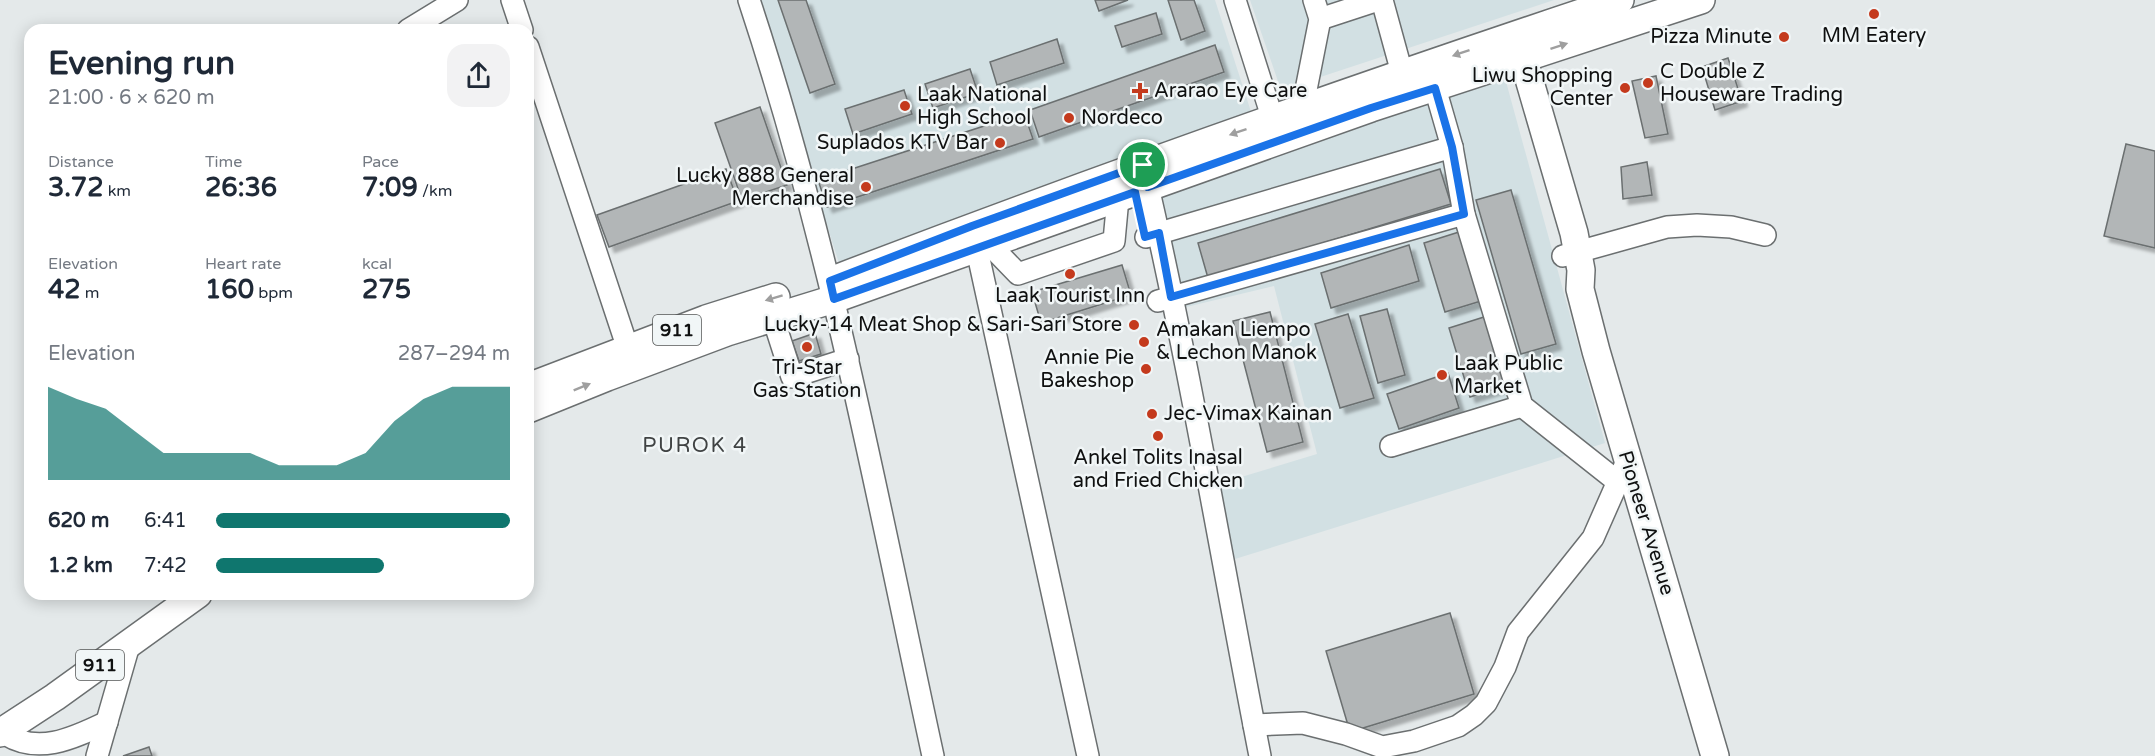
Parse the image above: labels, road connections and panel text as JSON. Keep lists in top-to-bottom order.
{
  "streets": {
    "main road": ["911", "Pioneer Avenue"]
  },
  "crossings": [
    ["911", "Pioneer Avenue"]
  ],
  "districts": ["PUROK 4"],
  "places": {
    "other": [
      "MM Eatery",
      "Pizza Minute",
      "C Double Z Houseware Trading",
      "Liwu Shopping Center",
      "Laak National High School",
      "Nordeco",
      "Suplados KTV Bar",
      "Lucky 888 General Merchandise",
      "Laak Tourist Inn",
      "Lucky-14 Meat Shop & Sari-Sari Store",
      "Amakan Liempo & Lechon Manok",
      "Tri-Star Gas Station",
      "Annie Pie Bakeshop",
      "Laak Public Market",
      "Jec-Vimax Kainan",
      "Ankel Tolits Inasal and Fried Chicken"
    ],
    "health": ["Ararao Eye Care"]
  },
  "page": {
    "heading": ["Evening run", "21:00 · 6 × 620 m"],
    "stats": [
      ["Distance", "3.72 km"],
      ["Time", "26:36"],
      ["Pace", "7:09 /km"],
      ["Elevation", "42 m"],
      ["Heart rate", "160 bpm"],
      ["kcal", "275"]
    ],
    "chart": ["Elevation", "287–294 m"],
    "list": [
      {
        "name": "620 m",
        "note": "6:41"
      },
      {
        "name": "1.2 km",
        "note": "7:42"
      }
    ]
  }
}
